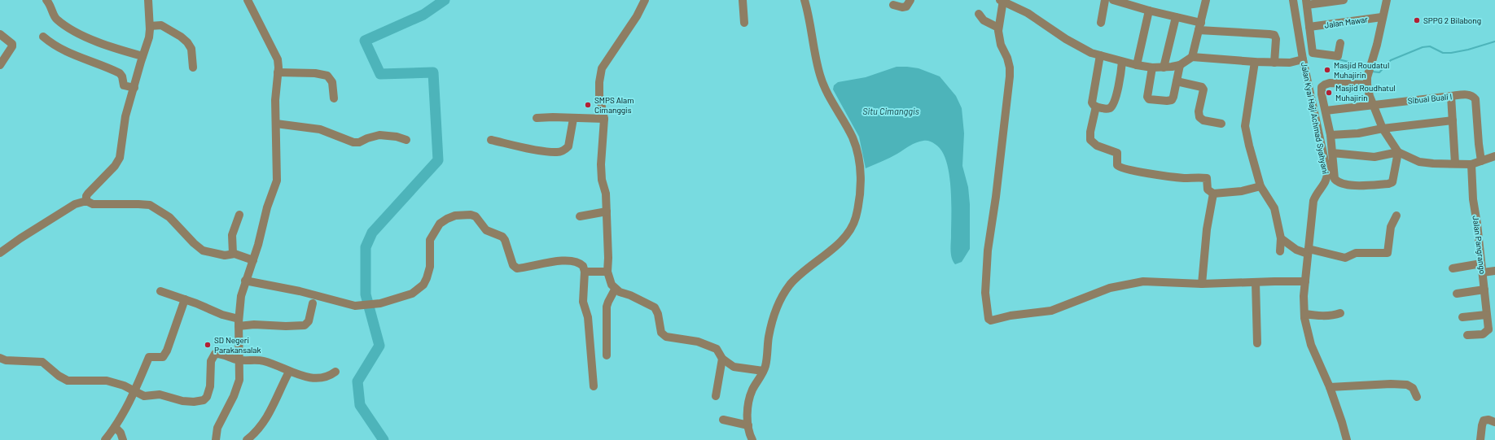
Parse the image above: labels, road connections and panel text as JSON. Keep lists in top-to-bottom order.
{
  "streets": {
    "street": [
      "Jalan Mawar",
      "Sibual Buali I",
      "Jalan Kyai Haji Achmad Syahyani",
      "Jalan Pangrango"
    ]
  },
  "water": ["Situ Cimanggis"],
  "places": [
    "SPPG 2 Bilabong",
    "Masjid Roudatul Muhajirin",
    "Masjid Roudhatul Muhajirin",
    "SMPS Alam Cimanggis",
    "SD Negeri Parakansalak"
  ]
}
